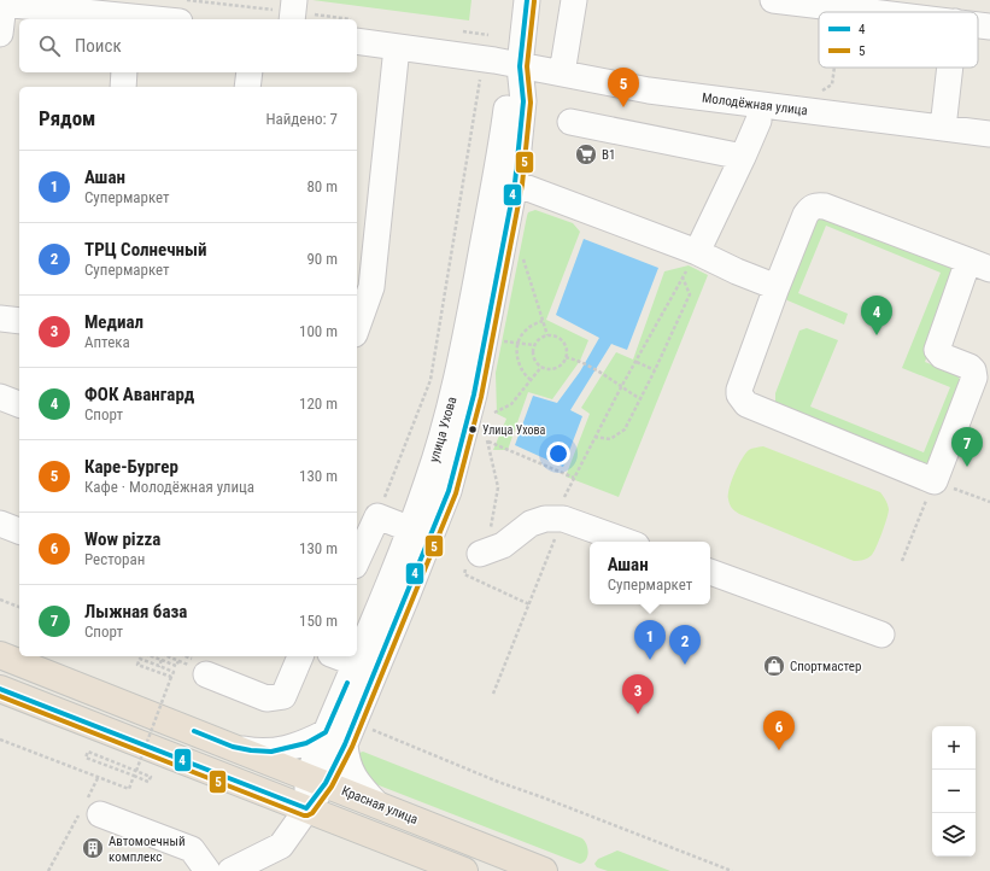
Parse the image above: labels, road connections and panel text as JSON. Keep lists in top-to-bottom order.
{
  "streets": {
    "highway": ["Красная улица"],
    "street": ["Молодёжная улица", "улица Ухова"]
  },
  "crossings": [
    ["Молодёжная улица", "улица Ухова"],
    ["улица Ухова", "Красная улица"]
  ],
  "places": {
    "supermarket": ["В1"],
    "other": ["Улица Ухова"],
    "shop": ["Спортмастер"],
    "building": ["Автомоечный комплекс"]
  },
  "lines": ["transit line 4", "transit line 5"],
  "legend": ["4", "5"],
  "page": {
    "search": "Поиск",
    "pins": [
      "5",
      "4",
      "7",
      "1",
      "2",
      "3",
      "6"
    ],
    "heading": ["Рядом", "Найдено: 7"],
    "list": [
      {
        "mark": "1",
        "name": "Ашан",
        "note": "Супермаркет",
        "value": "80 m"
      },
      {
        "mark": "2",
        "name": "ТРЦ Солнечный",
        "note": "Супермаркет",
        "value": "90 m"
      },
      {
        "mark": "3",
        "name": "Медиал",
        "note": "Аптека",
        "value": "100 m"
      },
      {
        "mark": "4",
        "name": "ФОК Авангард",
        "note": "Спорт",
        "value": "120 m"
      },
      {
        "mark": "5",
        "name": "Каре-Бургер",
        "note": "Кафе · Молодёжная улица",
        "value": "130 m"
      },
      {
        "mark": "6",
        "name": "Wow pizza",
        "note": "Ресторан",
        "value": "130 m"
      },
      {
        "mark": "7",
        "name": "Лыжная база",
        "note": "Спорт",
        "value": "150 m"
      }
    ],
    "popup": ["Ашан", "Супермаркет"],
    "map_buttons": ["+", "−"]
  }
}
